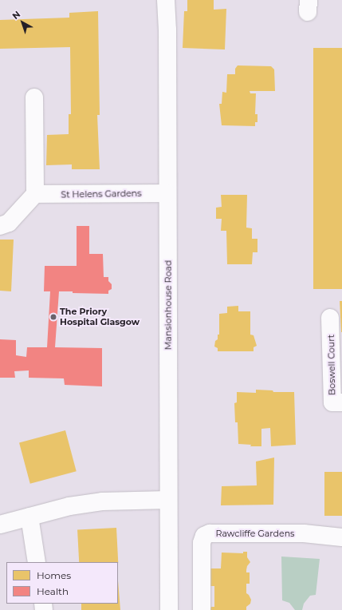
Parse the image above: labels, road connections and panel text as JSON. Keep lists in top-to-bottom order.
{
  "streets": {
    "street": [
      "St Helens Gardens",
      "Mansionhouse Road",
      "Boswell Court",
      "Rawcliffe Gardens"
    ]
  },
  "crossings": [
    ["St Helens Gardens", "Mansionhouse Road"]
  ],
  "places": ["The Priory Hospital Glasgow"],
  "legend": ["Homes", "Health"],
  "north": "top left"
}
